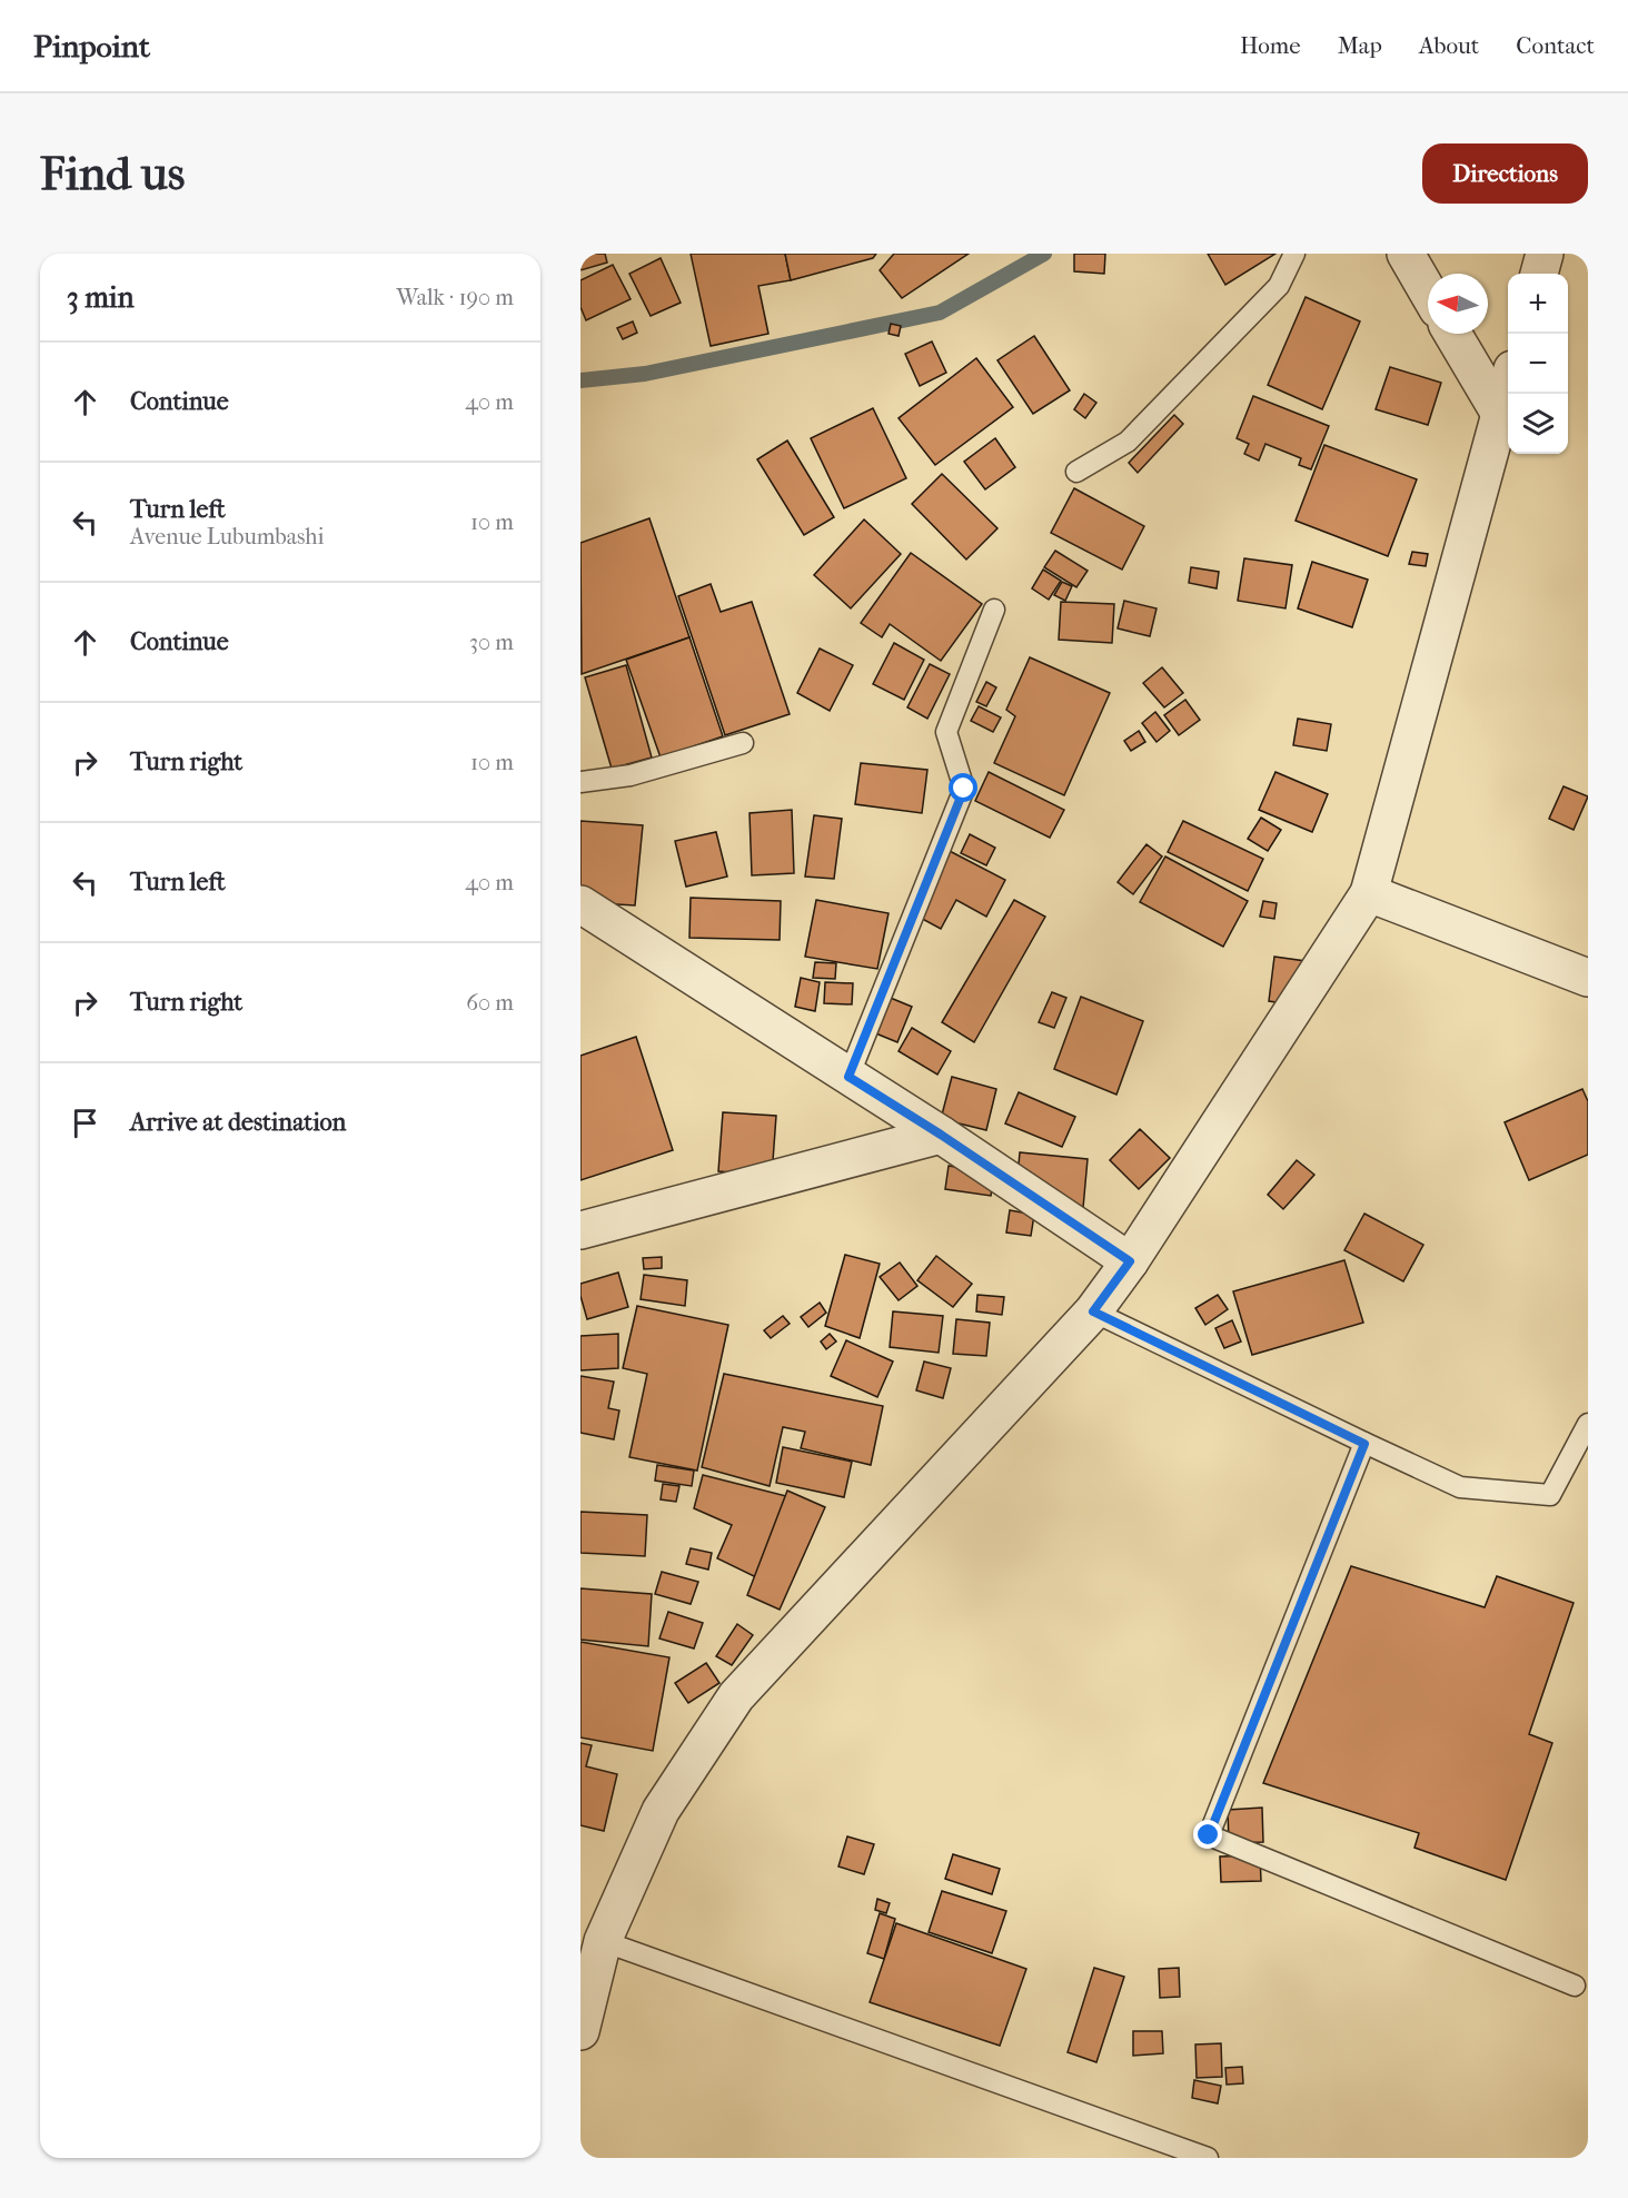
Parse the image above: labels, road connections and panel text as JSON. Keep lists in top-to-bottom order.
{
  "north": "left",
  "page": {
    "header": "Pinpoint",
    "nav": [
      "Home",
      "Map",
      "About",
      "Contact"
    ],
    "buttons": "Directions",
    "title": "Find us",
    "heading": ["3 min", "Walk · 190 m"],
    "map_buttons": ["+", "−"],
    "list": [
      ["Continue", "40 m"],
      ["Turn left", "Avenue Lubumbashi", "10 m"],
      ["Continue", "30 m"],
      ["Turn right", "10 m"],
      ["Turn left", "40 m"],
      ["Turn right", "60 m"],
      "Arrive at destination"
    ]
  }
}
